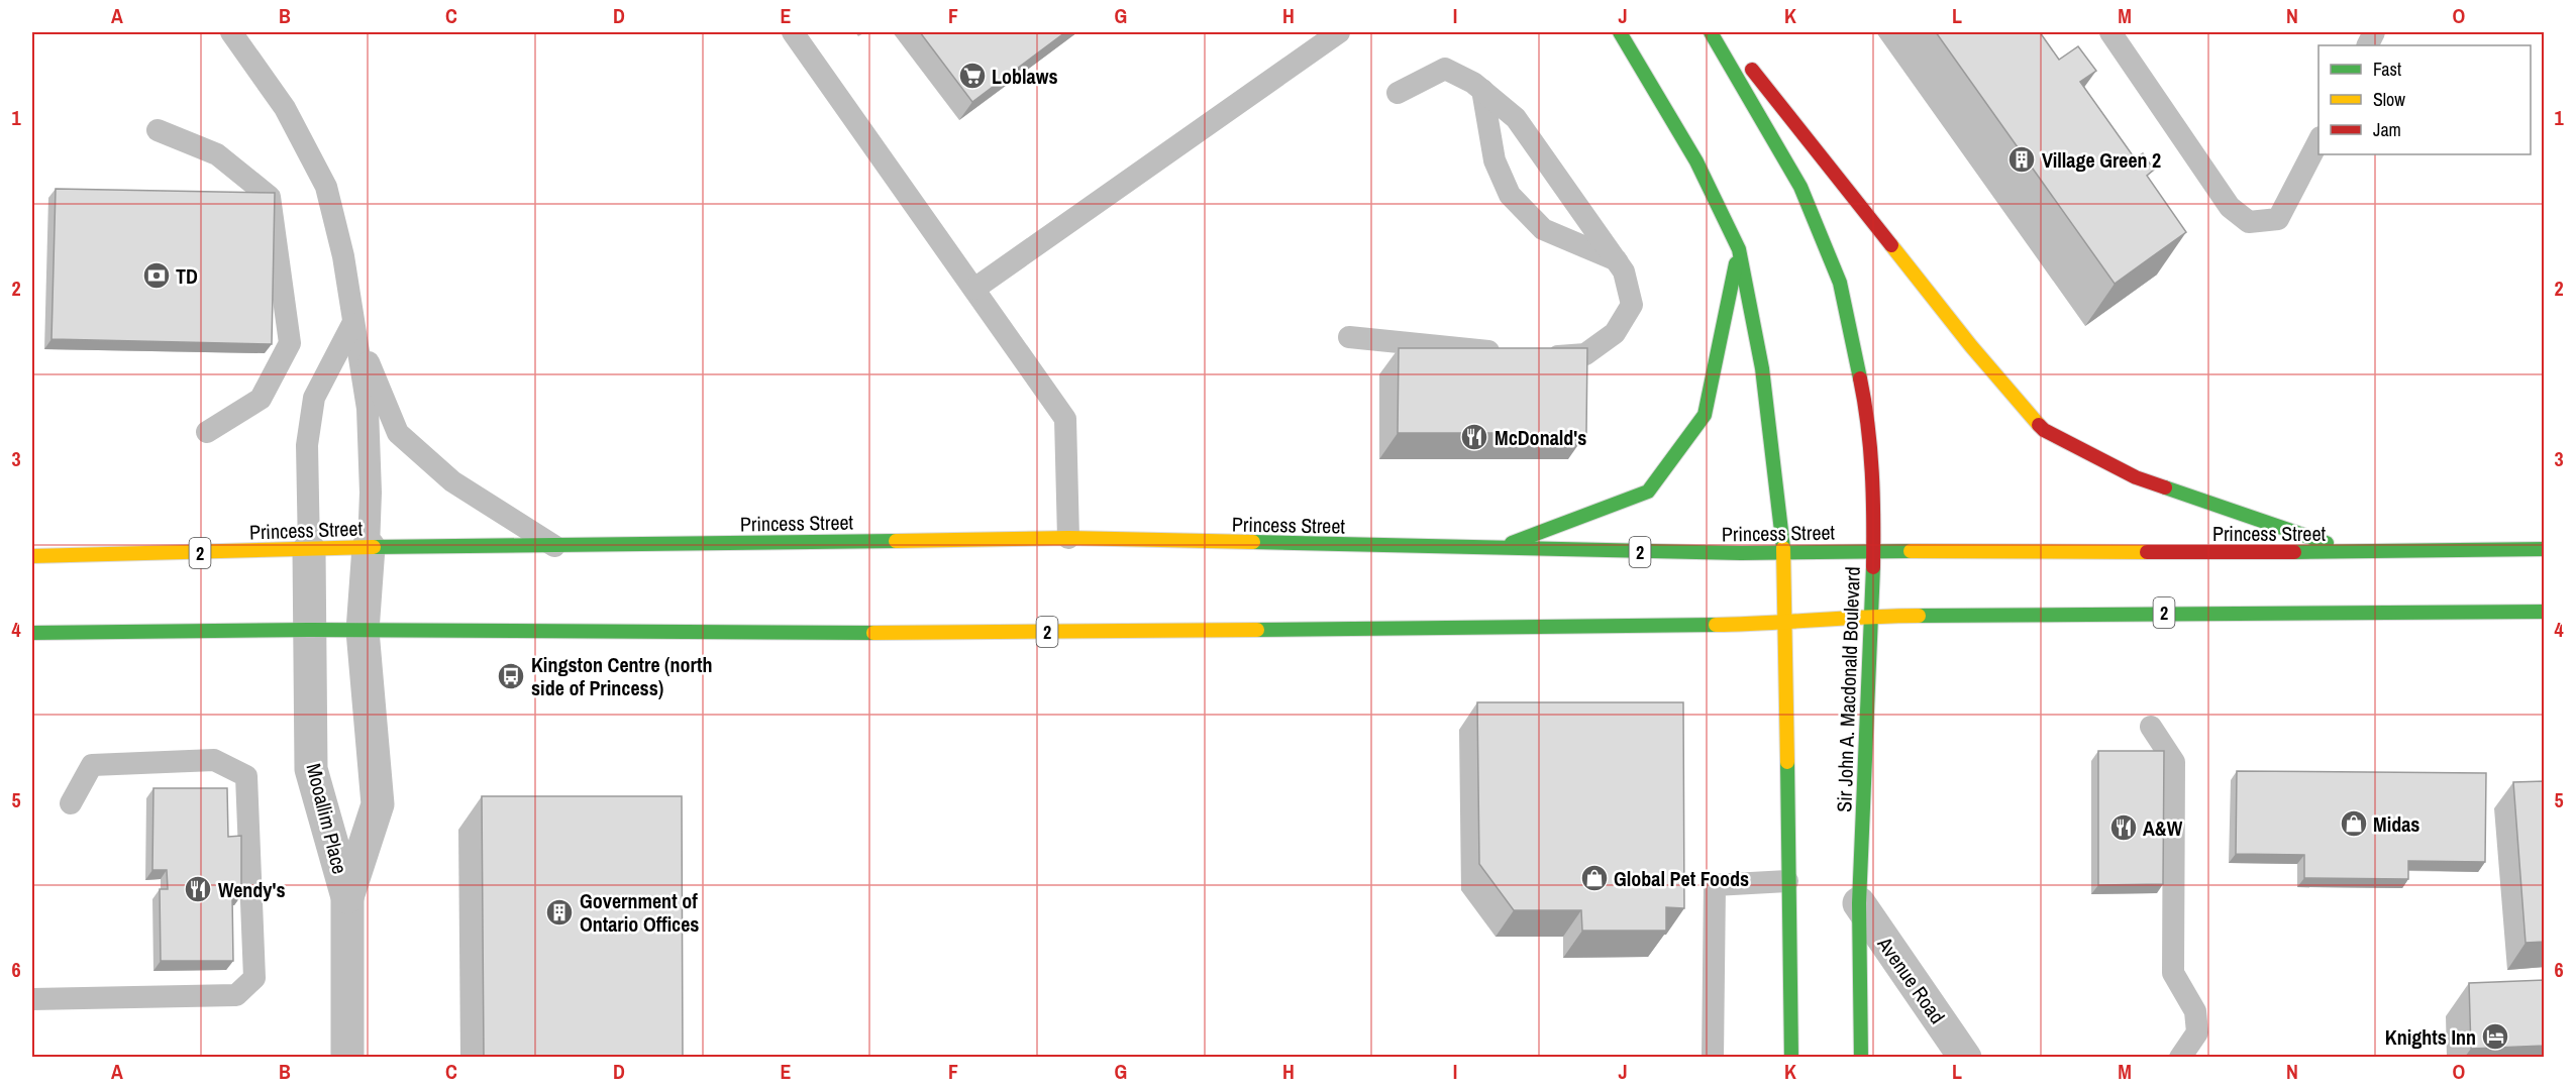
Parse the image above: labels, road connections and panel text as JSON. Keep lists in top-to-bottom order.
{
  "streets": {
    "main road": ["Princess Street", "2", "Sir John A. Macdonald Boulevard"],
    "street": ["Mooallim Place", "Avenue Road"]
  },
  "crossings": [
    ["Princess Street", "Sir John A. Macdonald Boulevard"],
    ["Princess Street", "Mooallim Place"],
    ["2", "Sir John A. Macdonald Boulevard"],
    ["2", "Mooallim Place"],
    ["Sir John A. Macdonald Boulevard", "Avenue Road"]
  ],
  "places": {
    "supermarket": ["Loblaws"],
    "building": ["Village Green 2", "Government of Ontario Offices"],
    "bank": ["TD"],
    "restaurant": ["McDonald's", "A&W", "Wendy's"],
    "bus stop": ["Kingston Centre (north side of Princess)"],
    "shop": ["Midas", "Global Pet Foods"],
    "hotel": ["Knights Inn"]
  },
  "legend": ["Fast", "Slow", "Jam"],
  "grid": {
    "columns": [
      "A",
      "B",
      "C",
      "D",
      "E",
      "F",
      "G",
      "H",
      "I",
      "J",
      "K",
      "L",
      "M",
      "N",
      "O"
    ],
    "rows": [
      "1",
      "2",
      "3",
      "4",
      "5",
      "6"
    ]
  }
}
